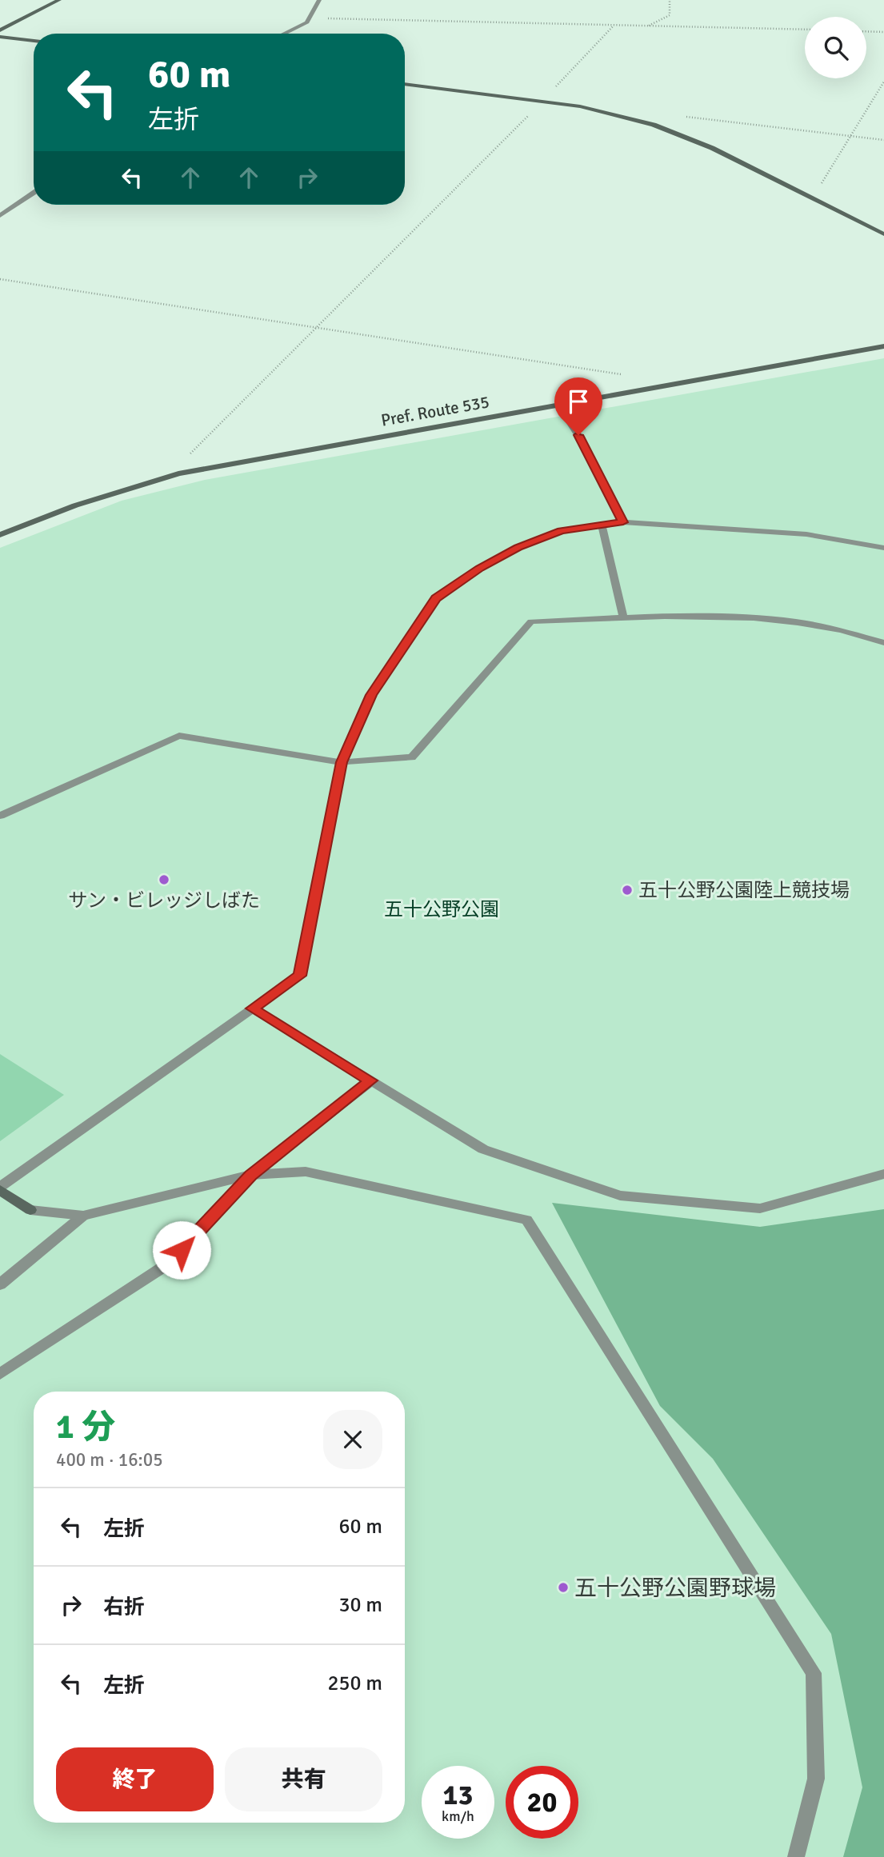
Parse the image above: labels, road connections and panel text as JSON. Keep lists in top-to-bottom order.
{
  "streets": {
    "street": ["Pref. Route 535"]
  },
  "parks": ["五十公野公園"],
  "places": ["サン・ビレッジしばた", "五十公野公園陸上競技場", "五十公野公園野球場"],
  "page": {
    "turn": ["60 m", "左折"],
    "heading": ["1 分", "400 m · 16:05"],
    "list": [
      {
        "name": "左折",
        "value": "60 m"
      },
      {
        "name": "右折",
        "value": "30 m"
      },
      {
        "name": "左折",
        "value": "250 m"
      }
    ],
    "buttons": ["終了", "共有"],
    "speed": "13 km/h",
    "limit": "20"
  }
}
